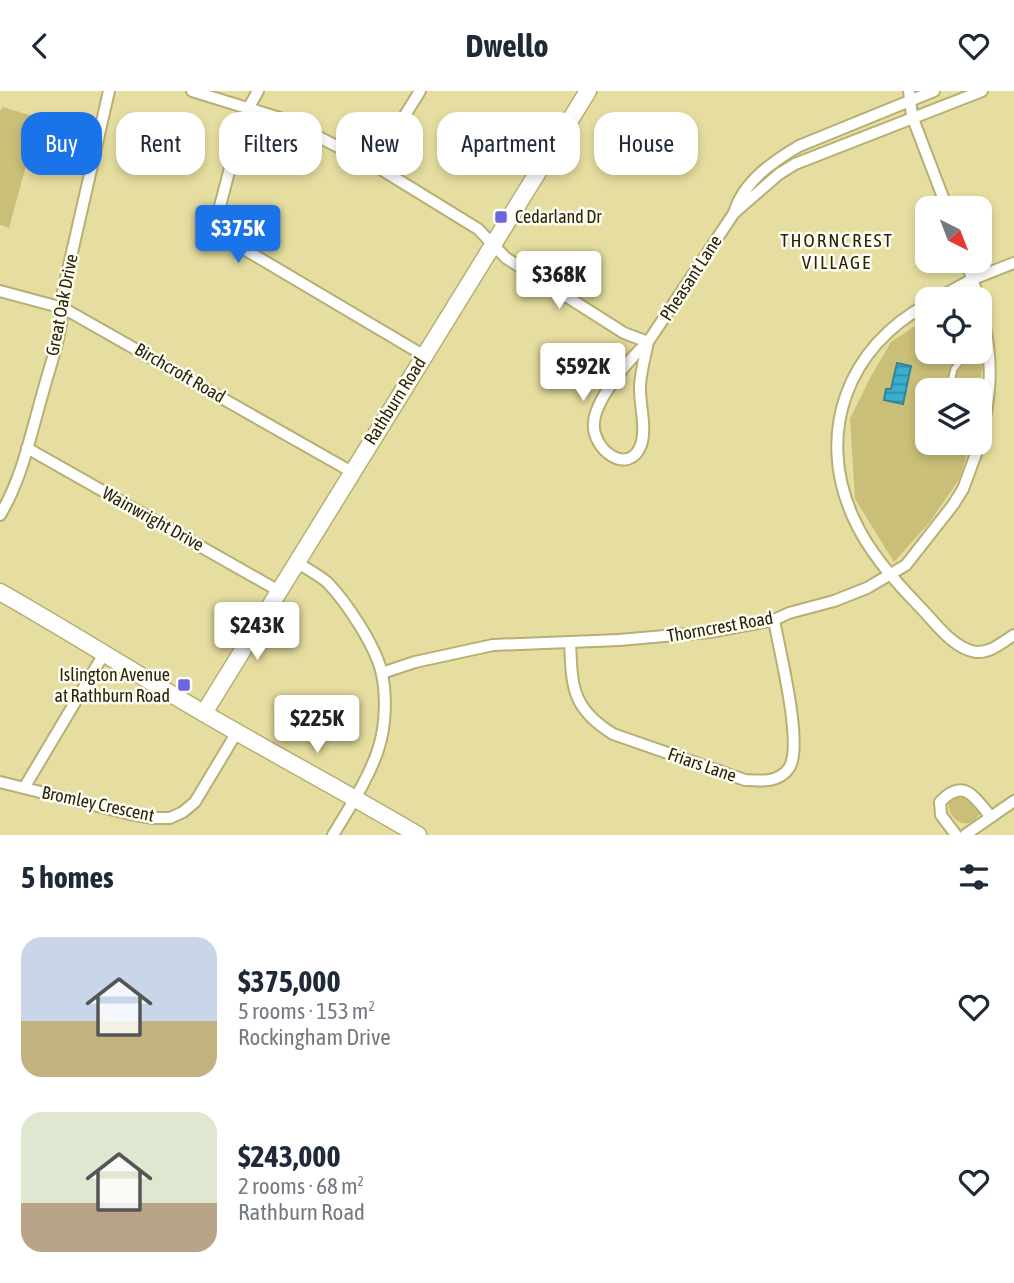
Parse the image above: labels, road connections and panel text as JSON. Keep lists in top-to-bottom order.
{
  "streets": {
    "street": [
      "Pheasant Lane",
      "Great Oak Drive",
      "Birchcroft Road",
      "Rathburn Road",
      "Wainwright Drive",
      "Thorncrest Road",
      "Friars Lane",
      "Bromley Crescent"
    ]
  },
  "crossings": [
    ["Great Oak Drive", "Birchcroft Road"],
    ["Great Oak Drive", "Wainwright Drive"],
    ["Birchcroft Road", "Rathburn Road"],
    ["Rathburn Road", "Wainwright Drive"],
    ["Thorncrest Road", "Friars Lane"]
  ],
  "districts": ["THORNCREST VILLAGE"],
  "places": {
    "transit": ["Cedarland Dr", "Islington Avenue at Rathburn Road"]
  },
  "north": "bottom right",
  "page": {
    "header": "Dwello",
    "chip": [
      "Buy",
      "Rent",
      "Filters",
      "New",
      "Apartment",
      "House"
    ],
    "price": [
      "$375K",
      "$368K",
      "$592K",
      "$243K",
      "$225K"
    ],
    "heading": "5 homes",
    "list": [
      {
        "name": "$375,000",
        "note": "5 rooms · 153 m² · Rockingham Drive"
      },
      {
        "name": "$243,000",
        "note": "2 rooms · 68 m² · Rathburn Road"
      }
    ]
  }
}
